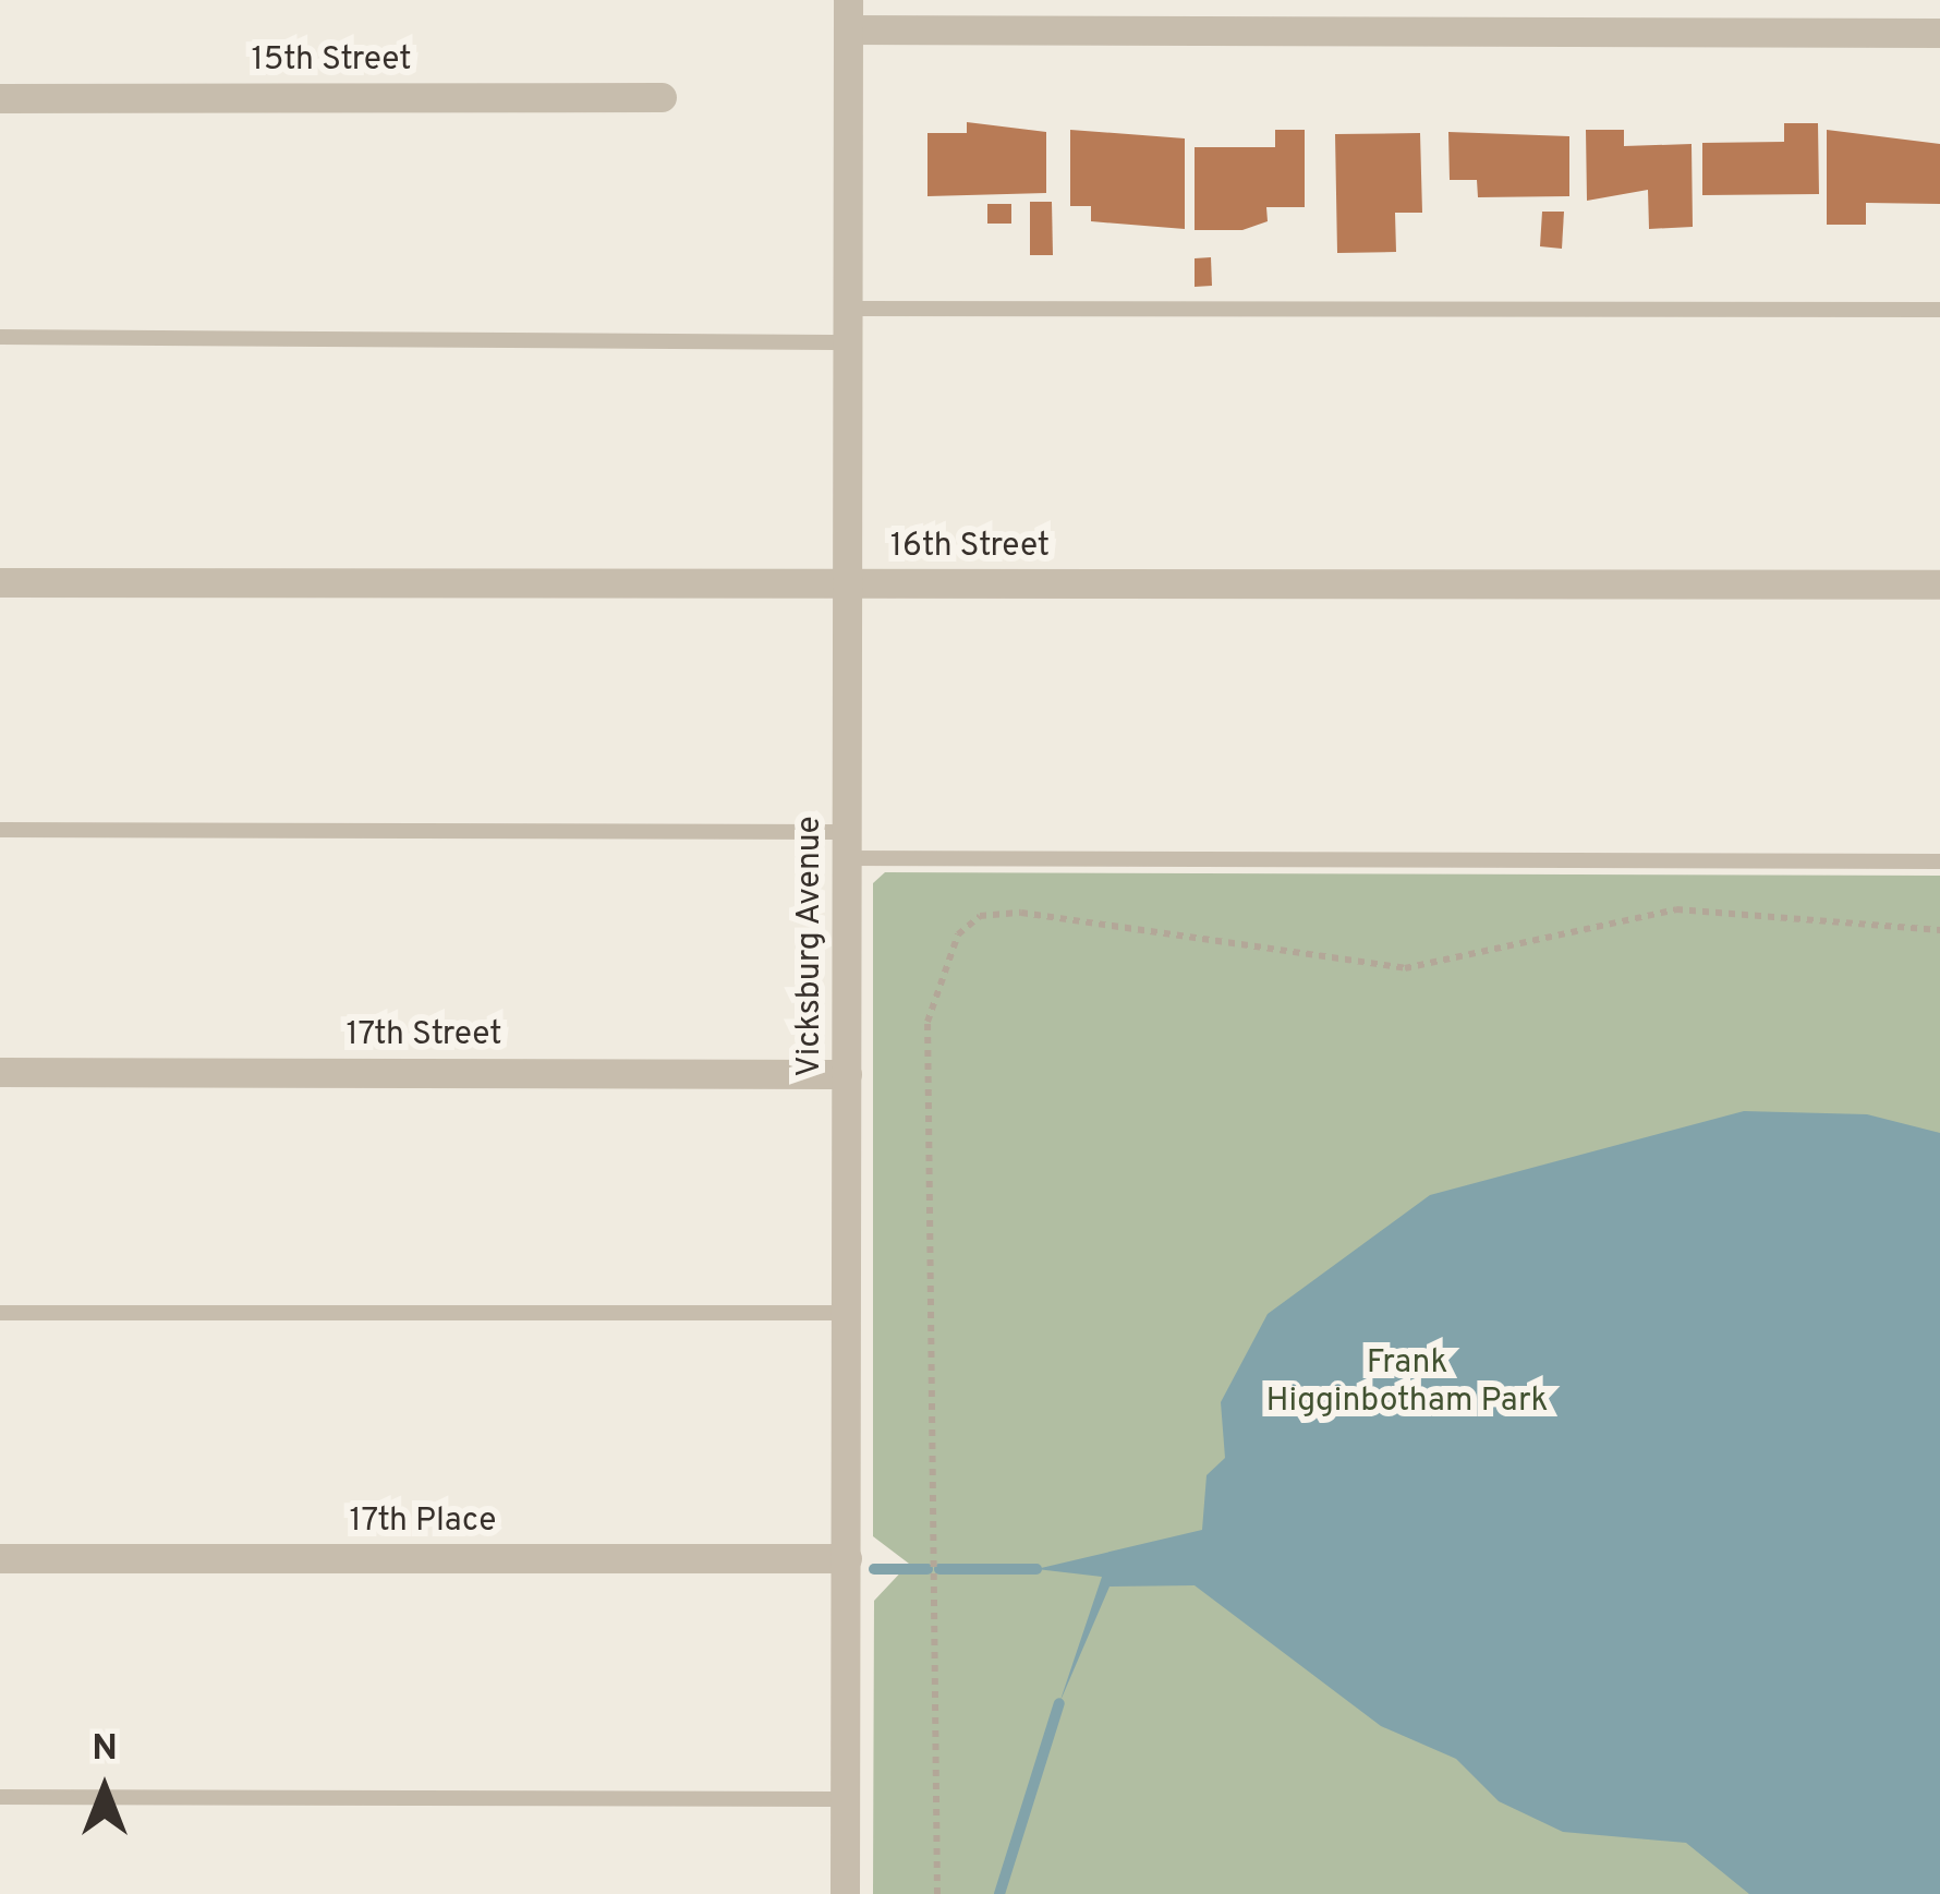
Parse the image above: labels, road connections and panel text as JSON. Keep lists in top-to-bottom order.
{
  "streets": {
    "street": [
      "15th Street",
      "16th Street",
      "Vicksburg Avenue",
      "17th Street",
      "17th Place"
    ]
  },
  "crossings": [
    ["16th Street", "Vicksburg Avenue"],
    ["Vicksburg Avenue", "17th Street"],
    ["Vicksburg Avenue", "17th Place"]
  ],
  "parks": ["Frank Higginbotham Park"],
  "north": "top"
}
